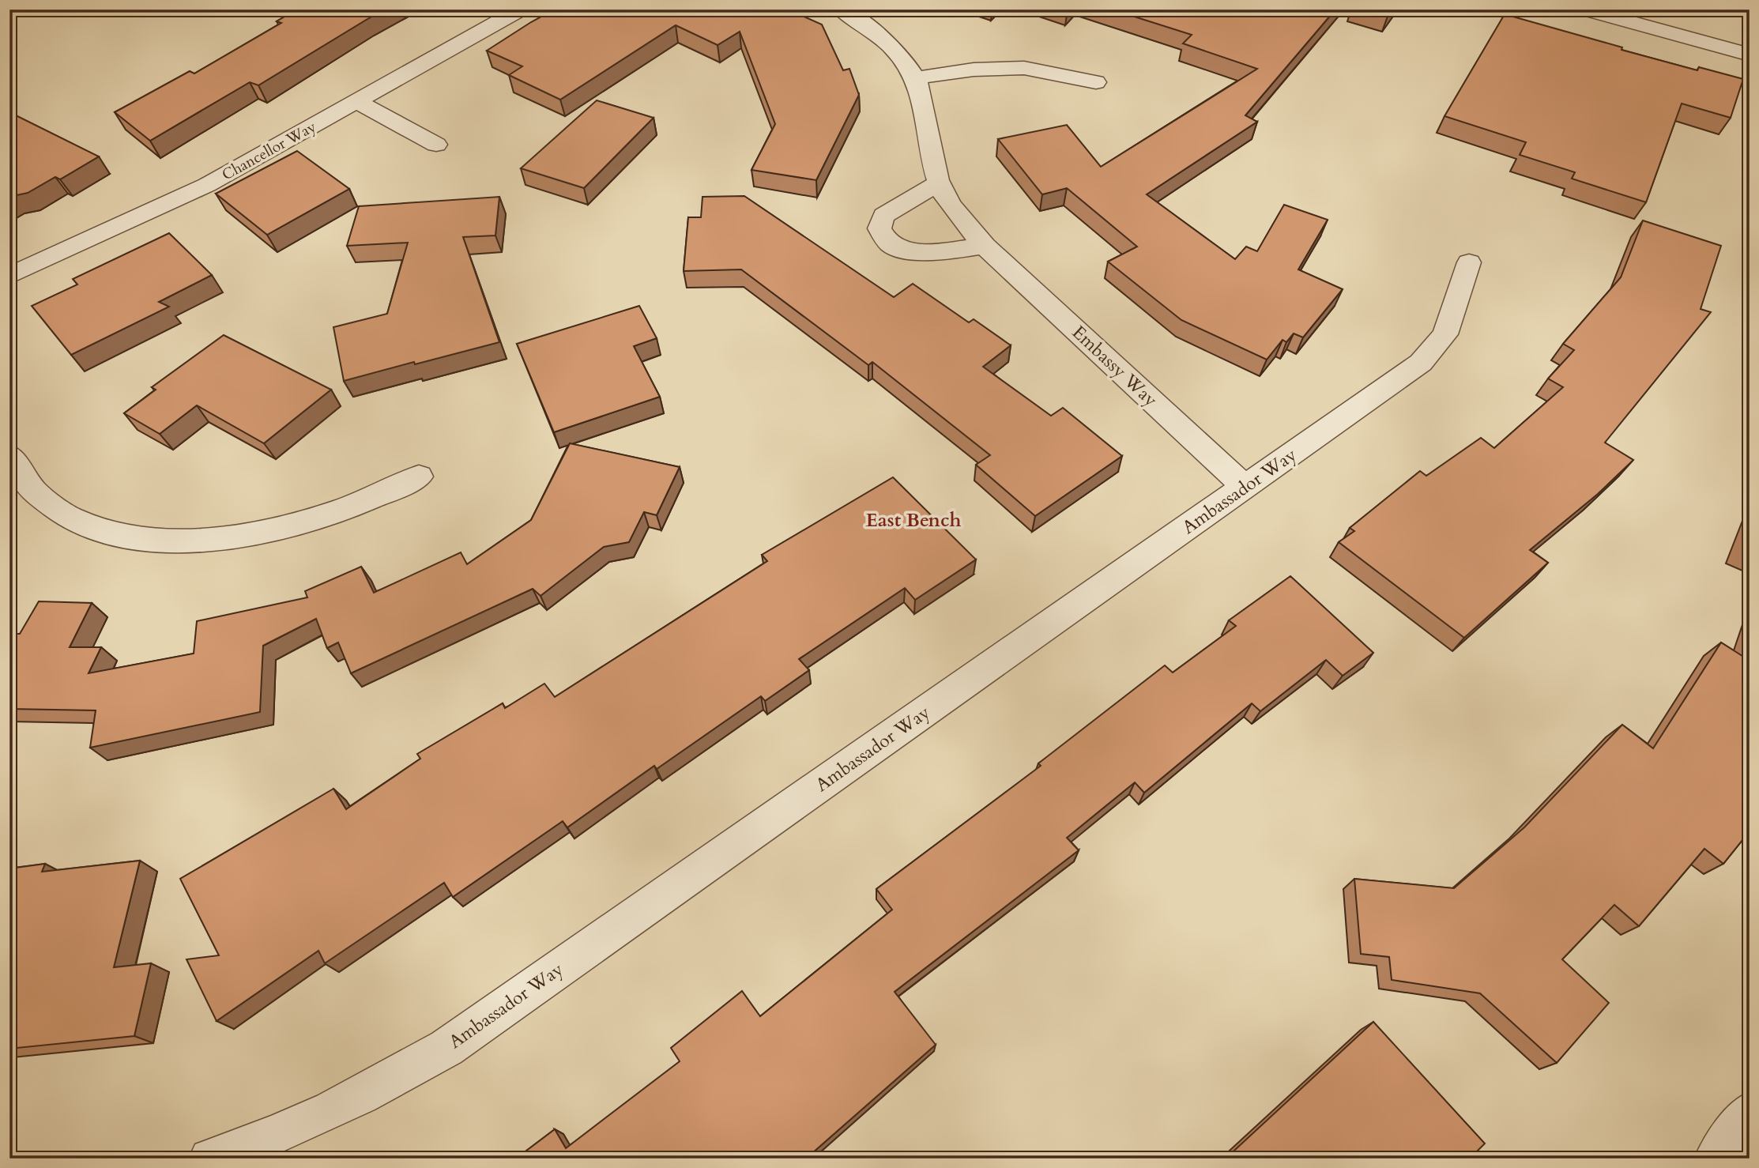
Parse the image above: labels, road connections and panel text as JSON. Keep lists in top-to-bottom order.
{
  "streets": {
    "street": ["Chancellor Way", "Embassy Way", "Ambassador Way"]
  },
  "crossings": [
    ["Embassy Way", "Ambassador Way"]
  ],
  "districts": ["East Bench"]
}
